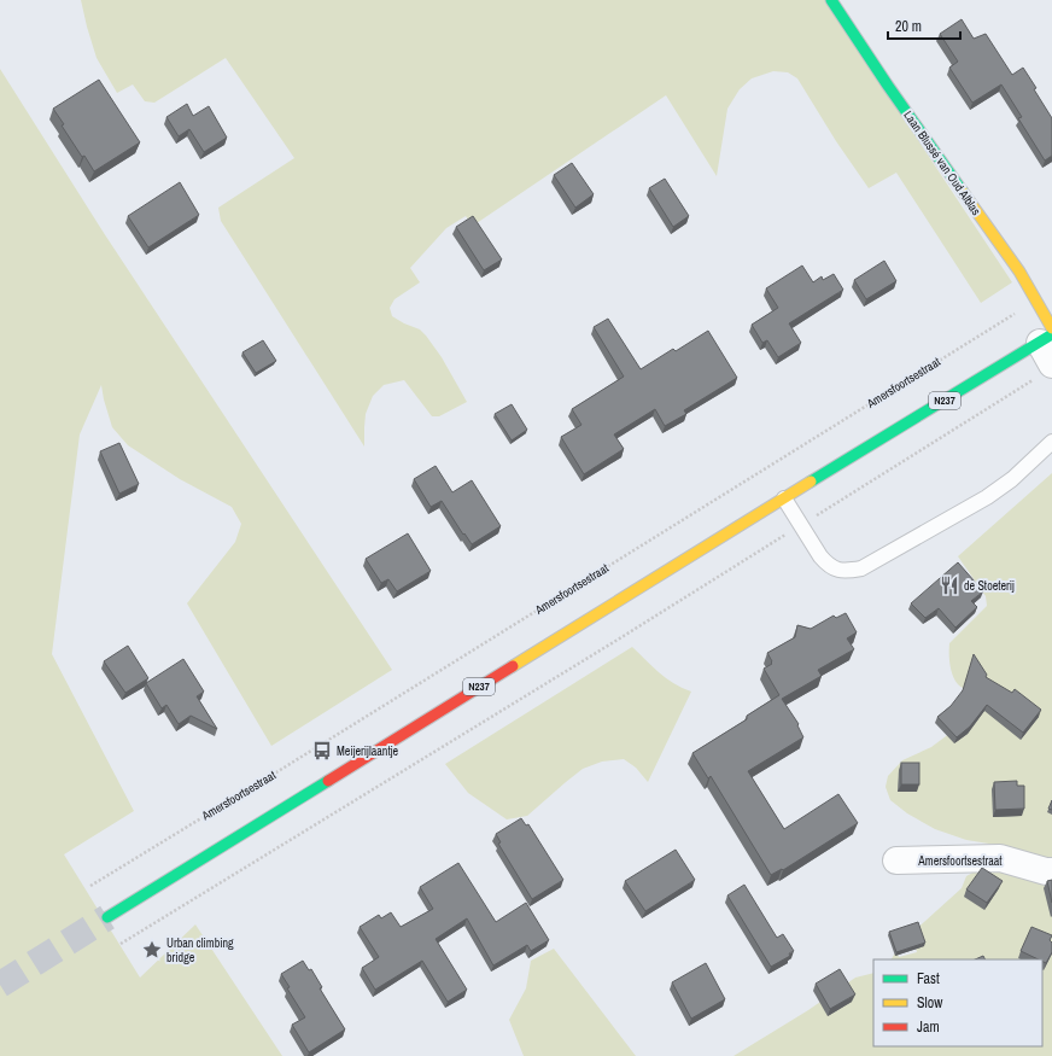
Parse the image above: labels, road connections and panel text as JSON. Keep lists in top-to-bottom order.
{
  "streets": {
    "main road": ["Laan Blussé van Oud Alblas", "N237"],
    "street": ["Amersfoortsestraat"]
  },
  "crossings": [
    ["Laan Blussé van Oud Alblas", "Amersfoortsestraat"],
    ["Laan Blussé van Oud Alblas", "N237"]
  ],
  "places": {
    "restaurant": ["de Stoeterij"],
    "bus stop": ["Meijerijlaantje"],
    "place": ["Urban climbing bridge"]
  },
  "legend": ["Fast", "Slow", "Jam"],
  "scale_bar": "20 m"
}
